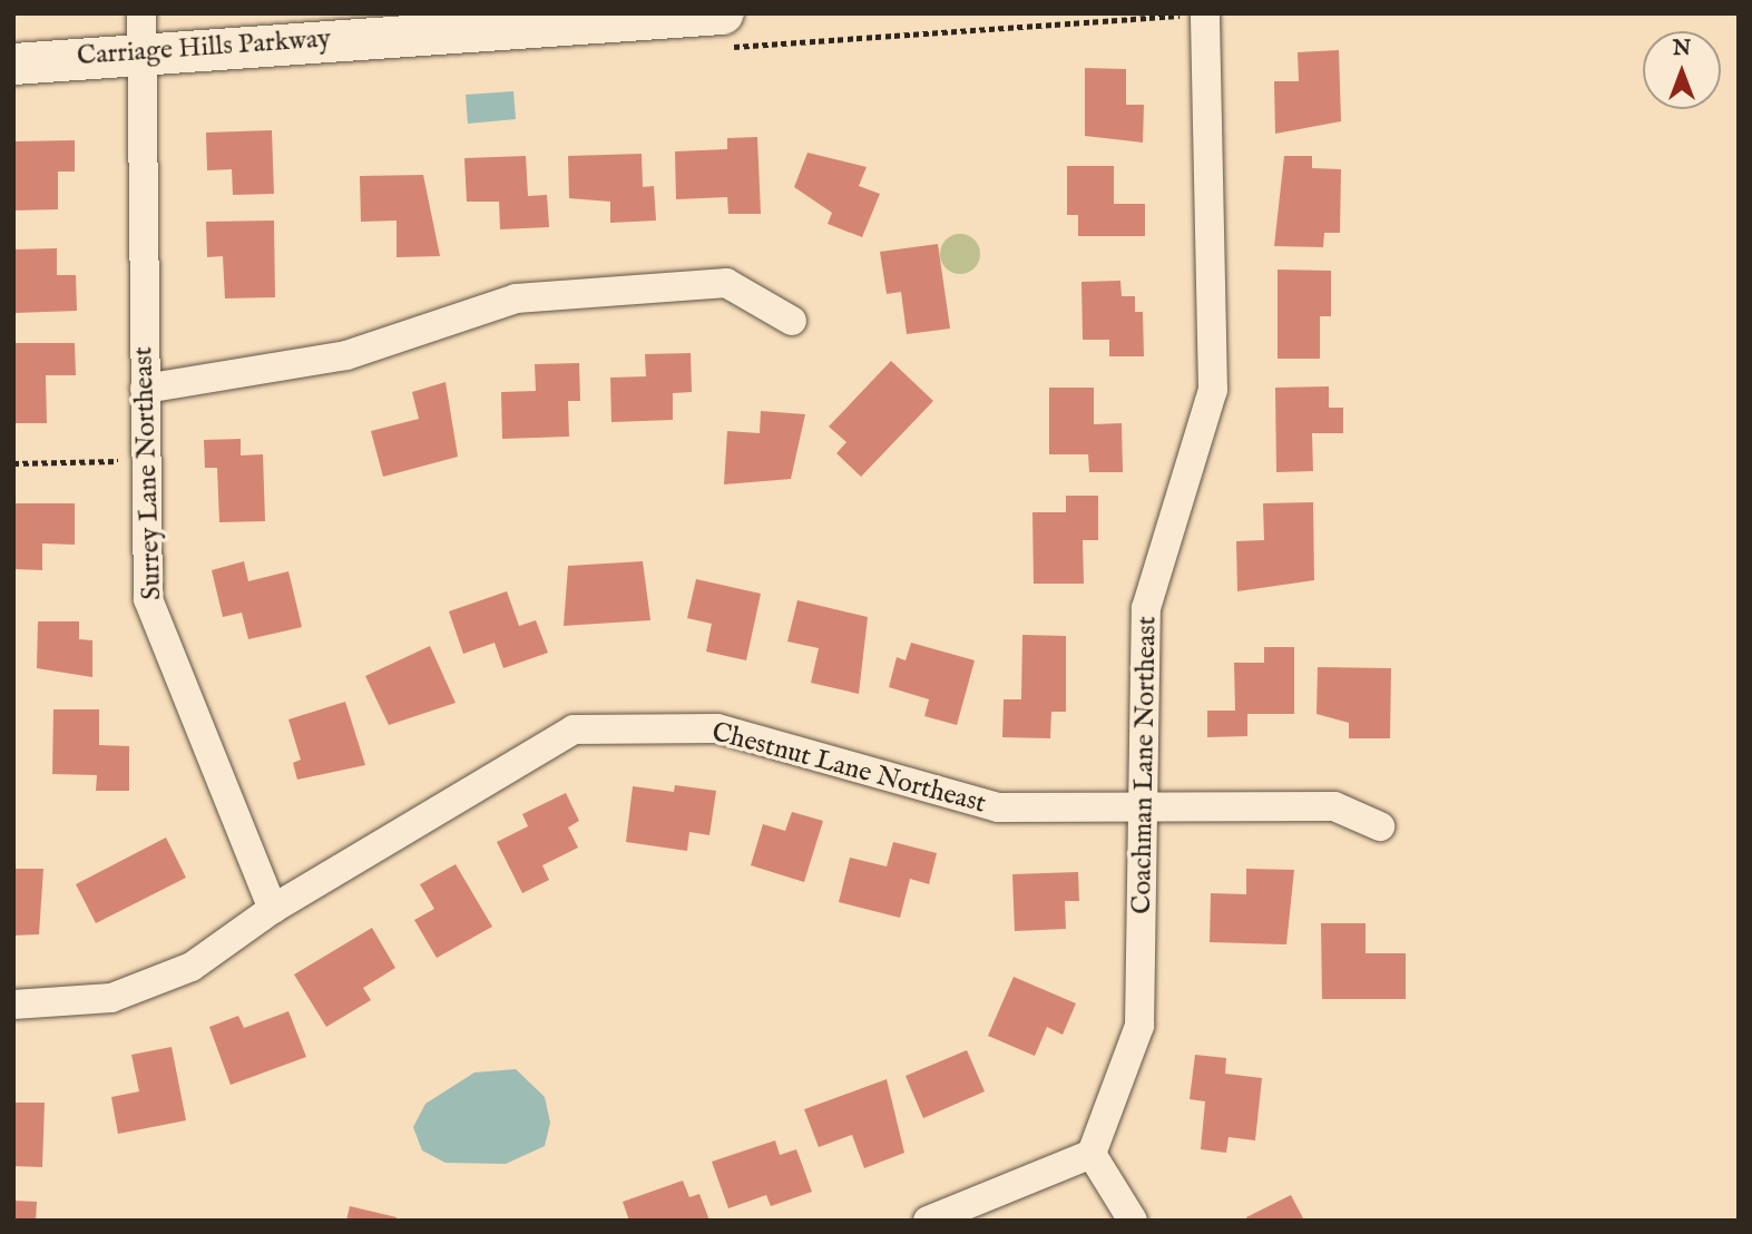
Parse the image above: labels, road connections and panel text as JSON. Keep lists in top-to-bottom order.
{
  "streets": {
    "street": [
      "Carriage Hills Parkway",
      "Surrey Lane Northeast",
      "Coachman Lane Northeast",
      "Chestnut Lane Northeast"
    ]
  },
  "crossings": [
    ["Carriage Hills Parkway", "Surrey Lane Northeast"],
    ["Surrey Lane Northeast", "Chestnut Lane Northeast"],
    ["Coachman Lane Northeast", "Chestnut Lane Northeast"]
  ],
  "north": "top"
}
